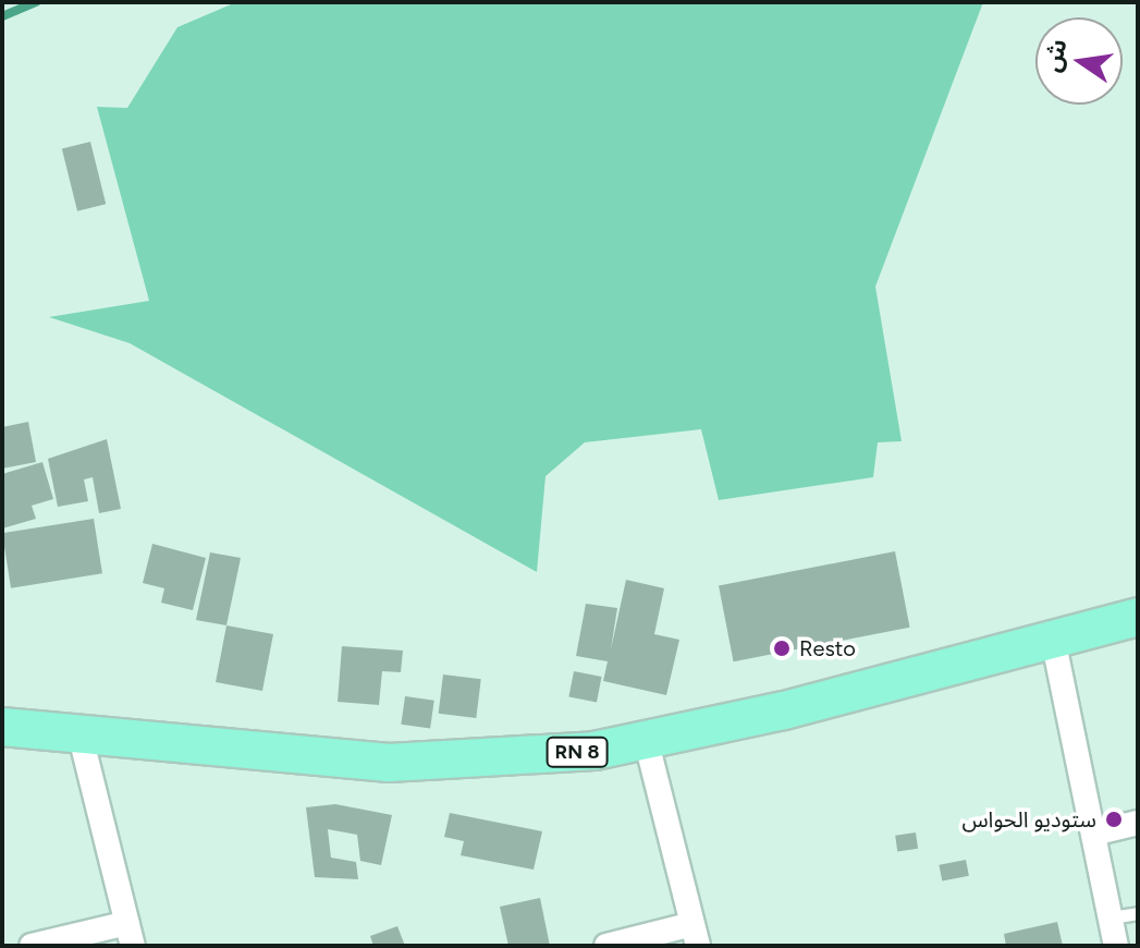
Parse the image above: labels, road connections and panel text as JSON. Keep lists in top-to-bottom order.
{
  "streets": {
    "main road": ["RN 8"]
  },
  "places": ["Resto", "ستوديو الحواس"],
  "north": "left"
}
